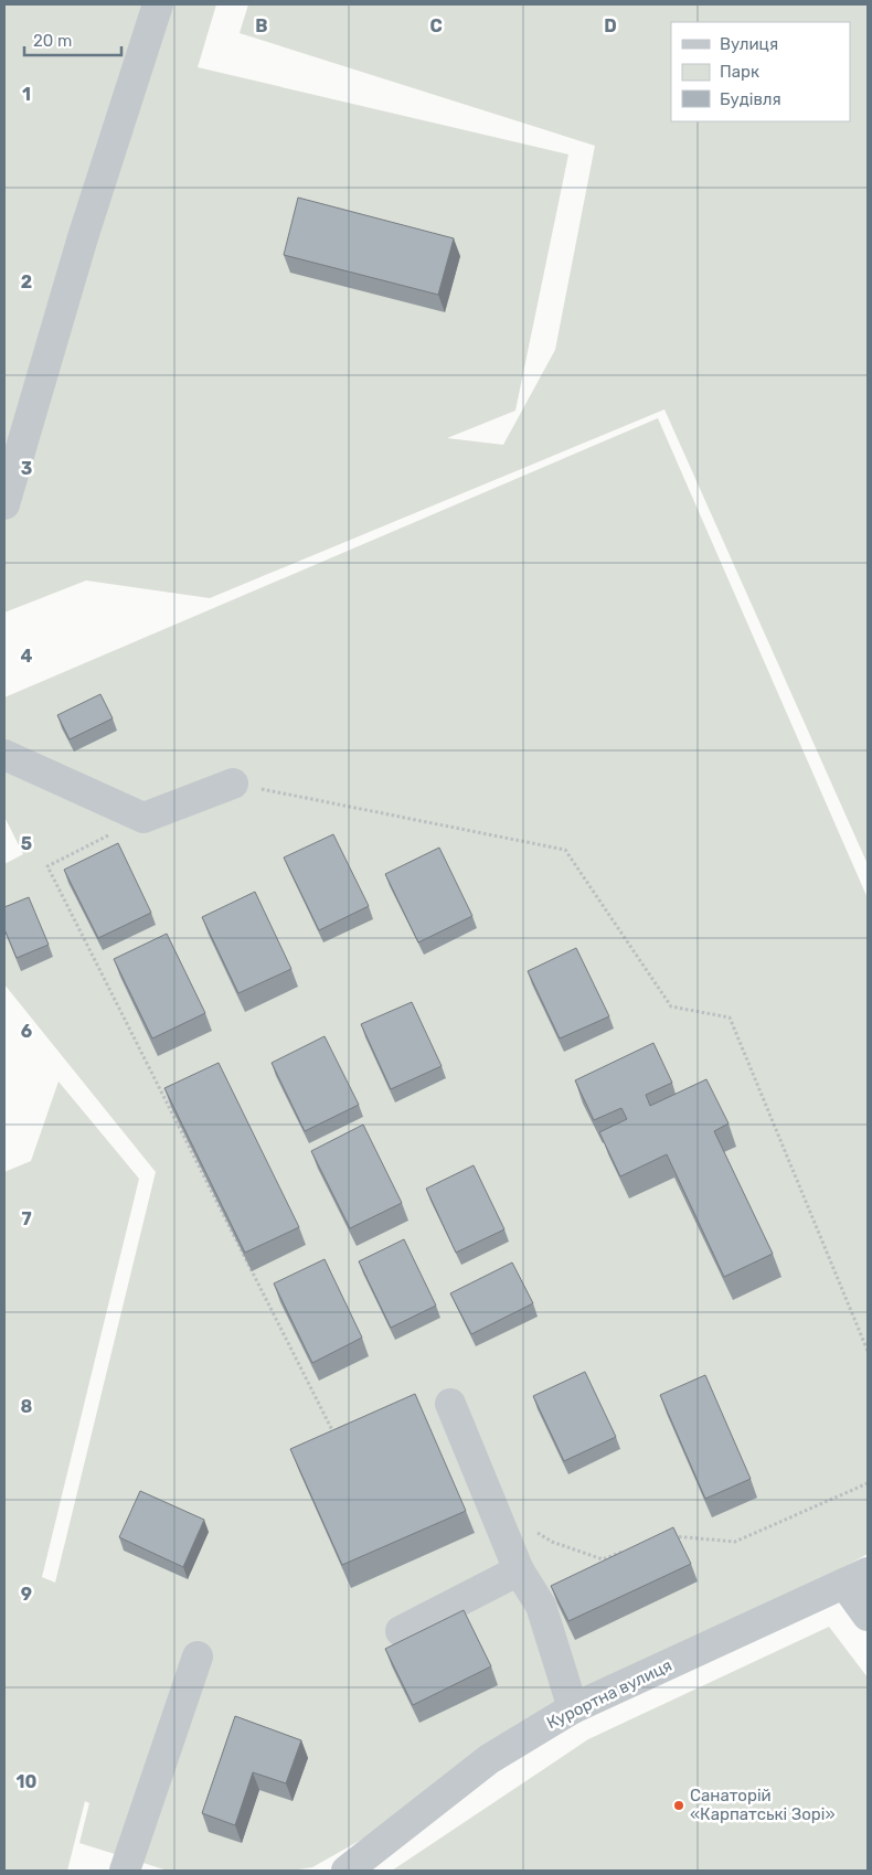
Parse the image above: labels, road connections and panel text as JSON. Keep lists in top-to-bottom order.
{
  "streets": {
    "street": ["Курортна вулиця"]
  },
  "places": ["Санаторій «Карпатські Зорі»"],
  "legend": ["Вулиця", "Парк", "Будівля"],
  "scale_bar": "20 m",
  "grid": {
    "columns": ["B", "C", "D"],
    "rows": [
      "1",
      "2",
      "3",
      "4",
      "5",
      "6",
      "7",
      "8",
      "9",
      "10"
    ]
  }
}
